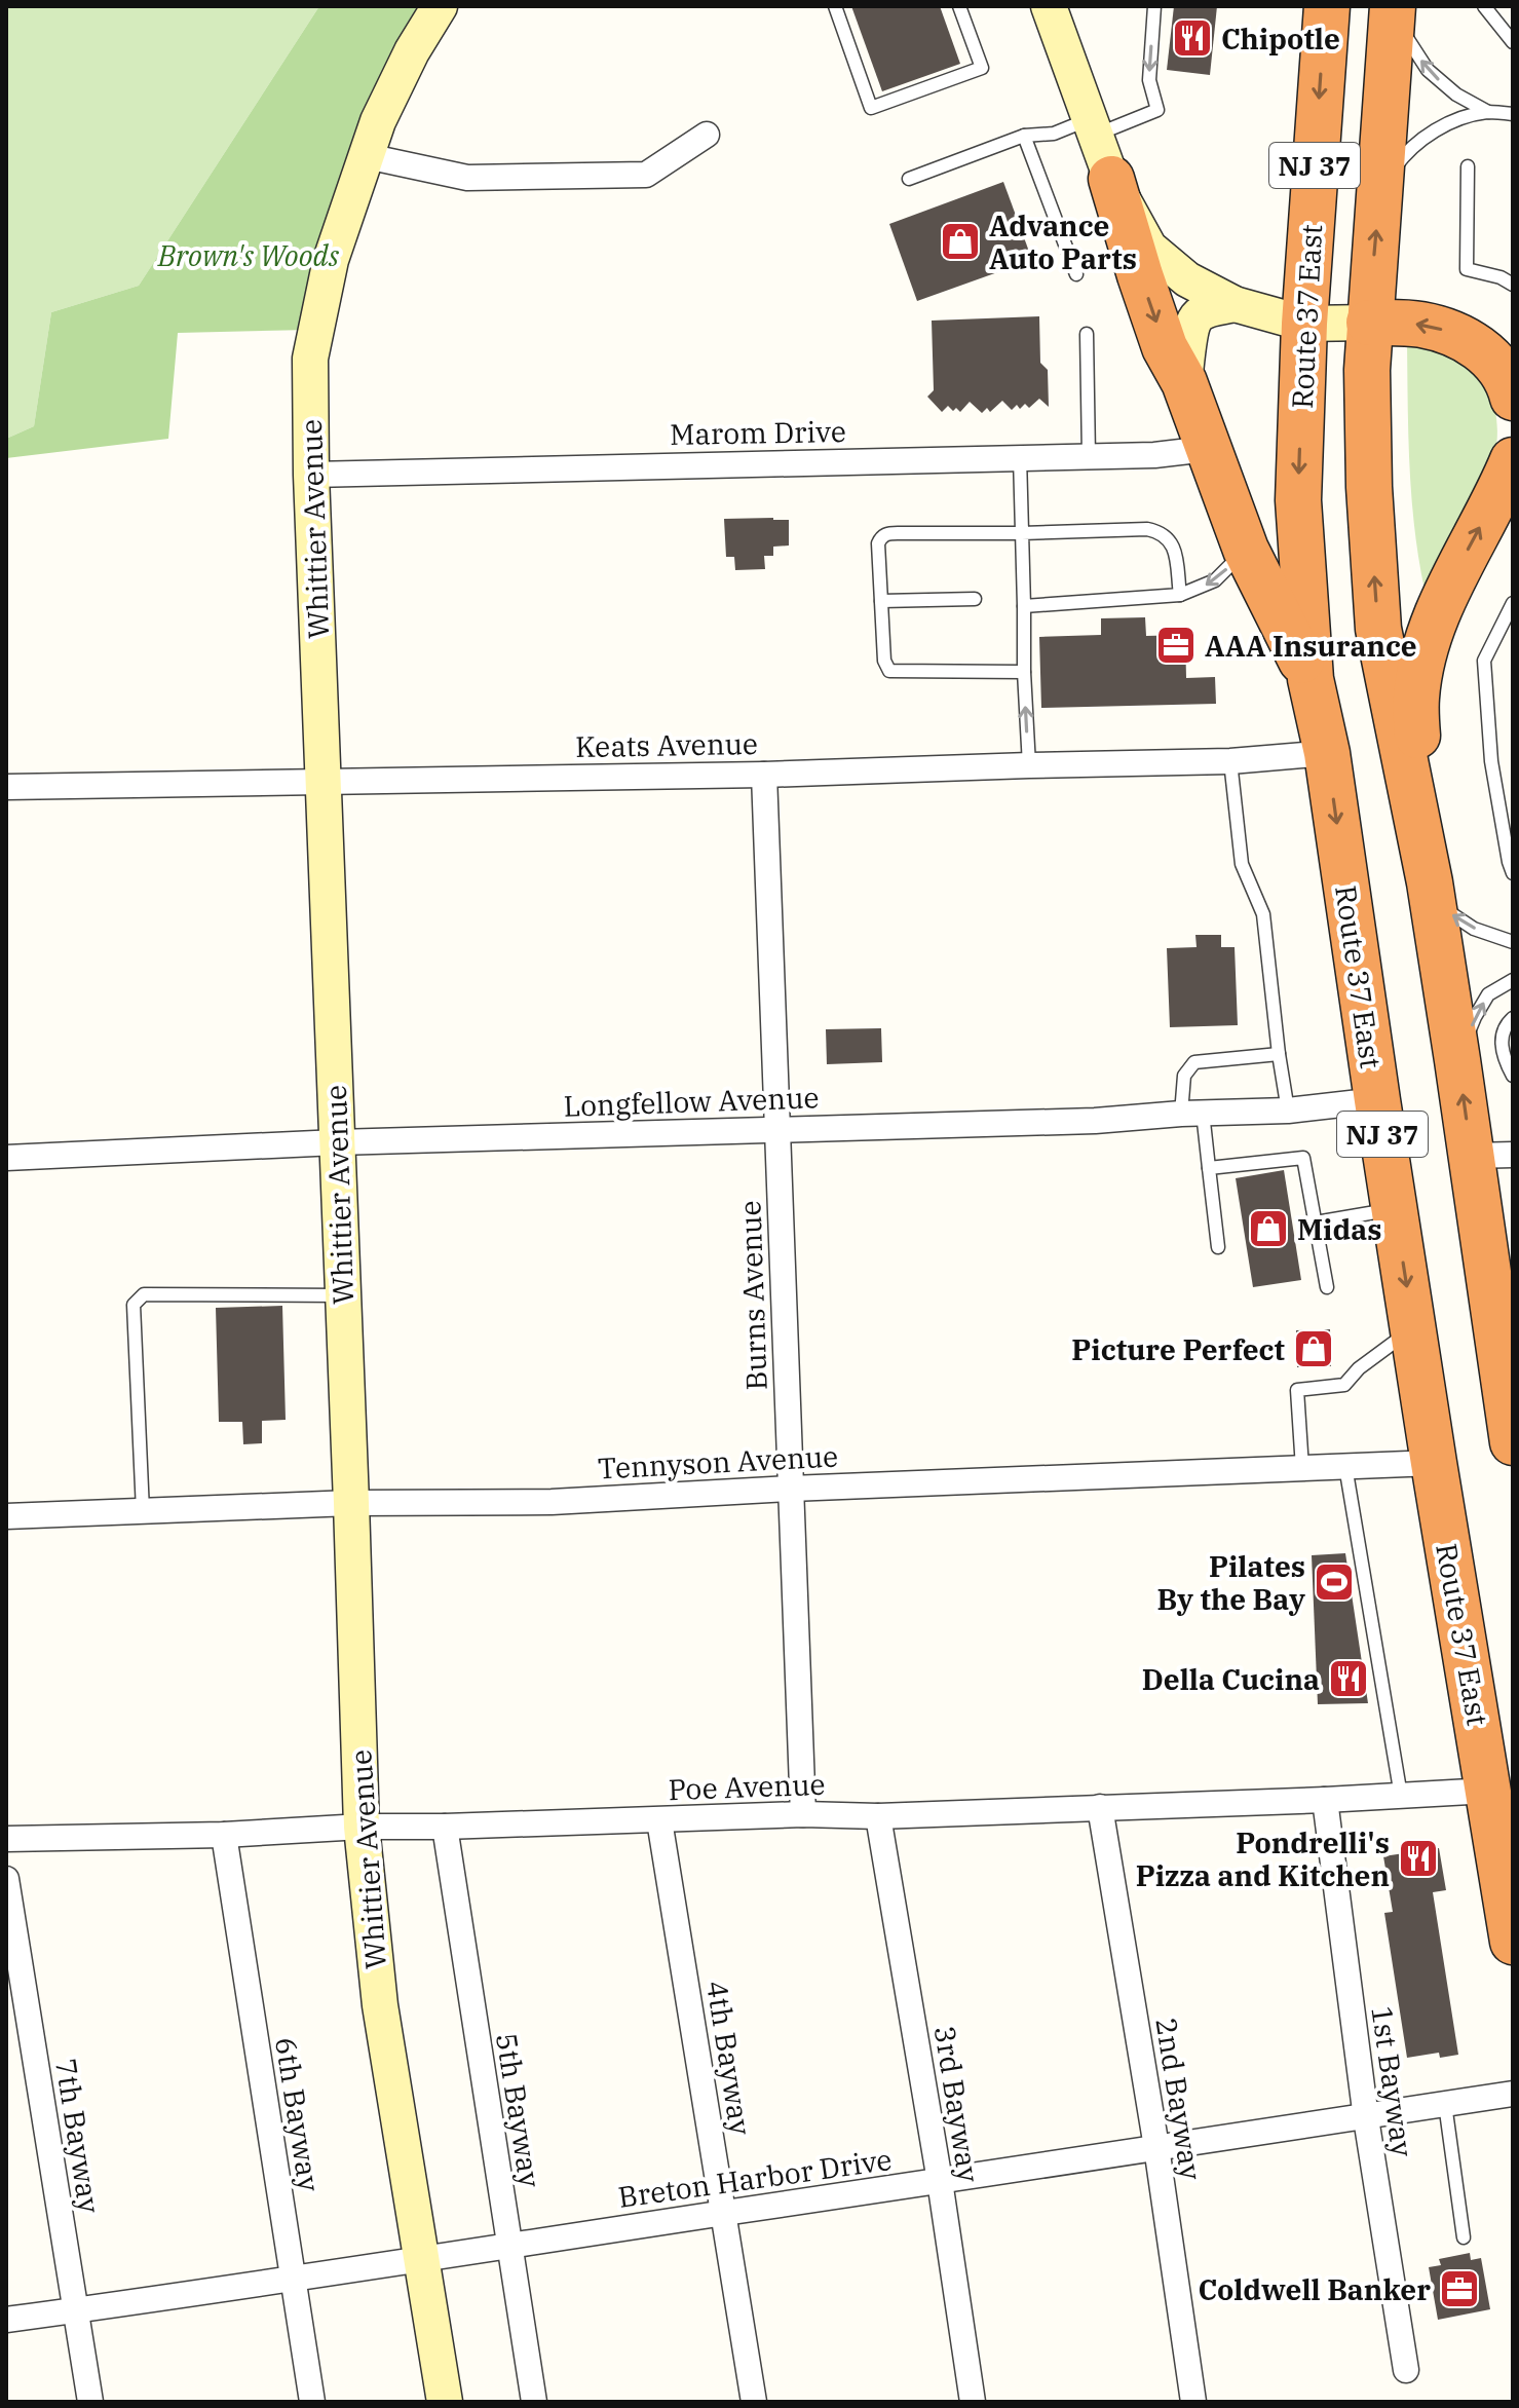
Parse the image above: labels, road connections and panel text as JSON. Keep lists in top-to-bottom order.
{
  "streets": {
    "highway": ["NJ 37", "Route 37 East"],
    "street": [
      "Marom Drive",
      "Whittier Avenue",
      "Keats Avenue",
      "Longfellow Avenue",
      "Burns Avenue",
      "Tennyson Avenue",
      "Poe Avenue",
      "4th Bayway",
      "1st Bayway",
      "2nd Bayway",
      "3rd Bayway",
      "5th Bayway",
      "6th Bayway",
      "7th Bayway",
      "Breton Harbor Drive"
    ]
  },
  "crossings": [
    ["Route 37 East", "Keats Avenue"],
    ["Route 37 East", "Longfellow Avenue"],
    ["Route 37 East", "Tennyson Avenue"],
    ["Route 37 East", "Poe Avenue"],
    ["Marom Drive", "Whittier Avenue"],
    ["Whittier Avenue", "Keats Avenue"],
    ["Whittier Avenue", "Longfellow Avenue"],
    ["Whittier Avenue", "Tennyson Avenue"],
    ["Whittier Avenue", "Poe Avenue"],
    ["Whittier Avenue", "Breton Harbor Drive"],
    ["Keats Avenue", "Burns Avenue"],
    ["Longfellow Avenue", "Burns Avenue"],
    ["Burns Avenue", "Tennyson Avenue"],
    ["Burns Avenue", "Poe Avenue"],
    ["Poe Avenue", "4th Bayway"],
    ["Poe Avenue", "1st Bayway"],
    ["Poe Avenue", "2nd Bayway"],
    ["Poe Avenue", "3rd Bayway"],
    ["Poe Avenue", "5th Bayway"],
    ["Poe Avenue", "6th Bayway"],
    ["4th Bayway", "Breton Harbor Drive"],
    ["1st Bayway", "Breton Harbor Drive"],
    ["2nd Bayway", "Breton Harbor Drive"],
    ["3rd Bayway", "Breton Harbor Drive"],
    ["5th Bayway", "Breton Harbor Drive"],
    ["6th Bayway", "Breton Harbor Drive"],
    ["7th Bayway", "Breton Harbor Drive"]
  ],
  "parks": ["Brown's Woods"],
  "places": {
    "restaurant": ["Chipotle", "Della Cucina", "Pondrelli's Pizza and Kitchen"],
    "shop": ["Advance Auto Parts", "Midas", "Picture Perfect"],
    "office": ["AAA Insurance", "Coldwell Banker"],
    "sports": ["Pilates By the Bay"]
  }
}
